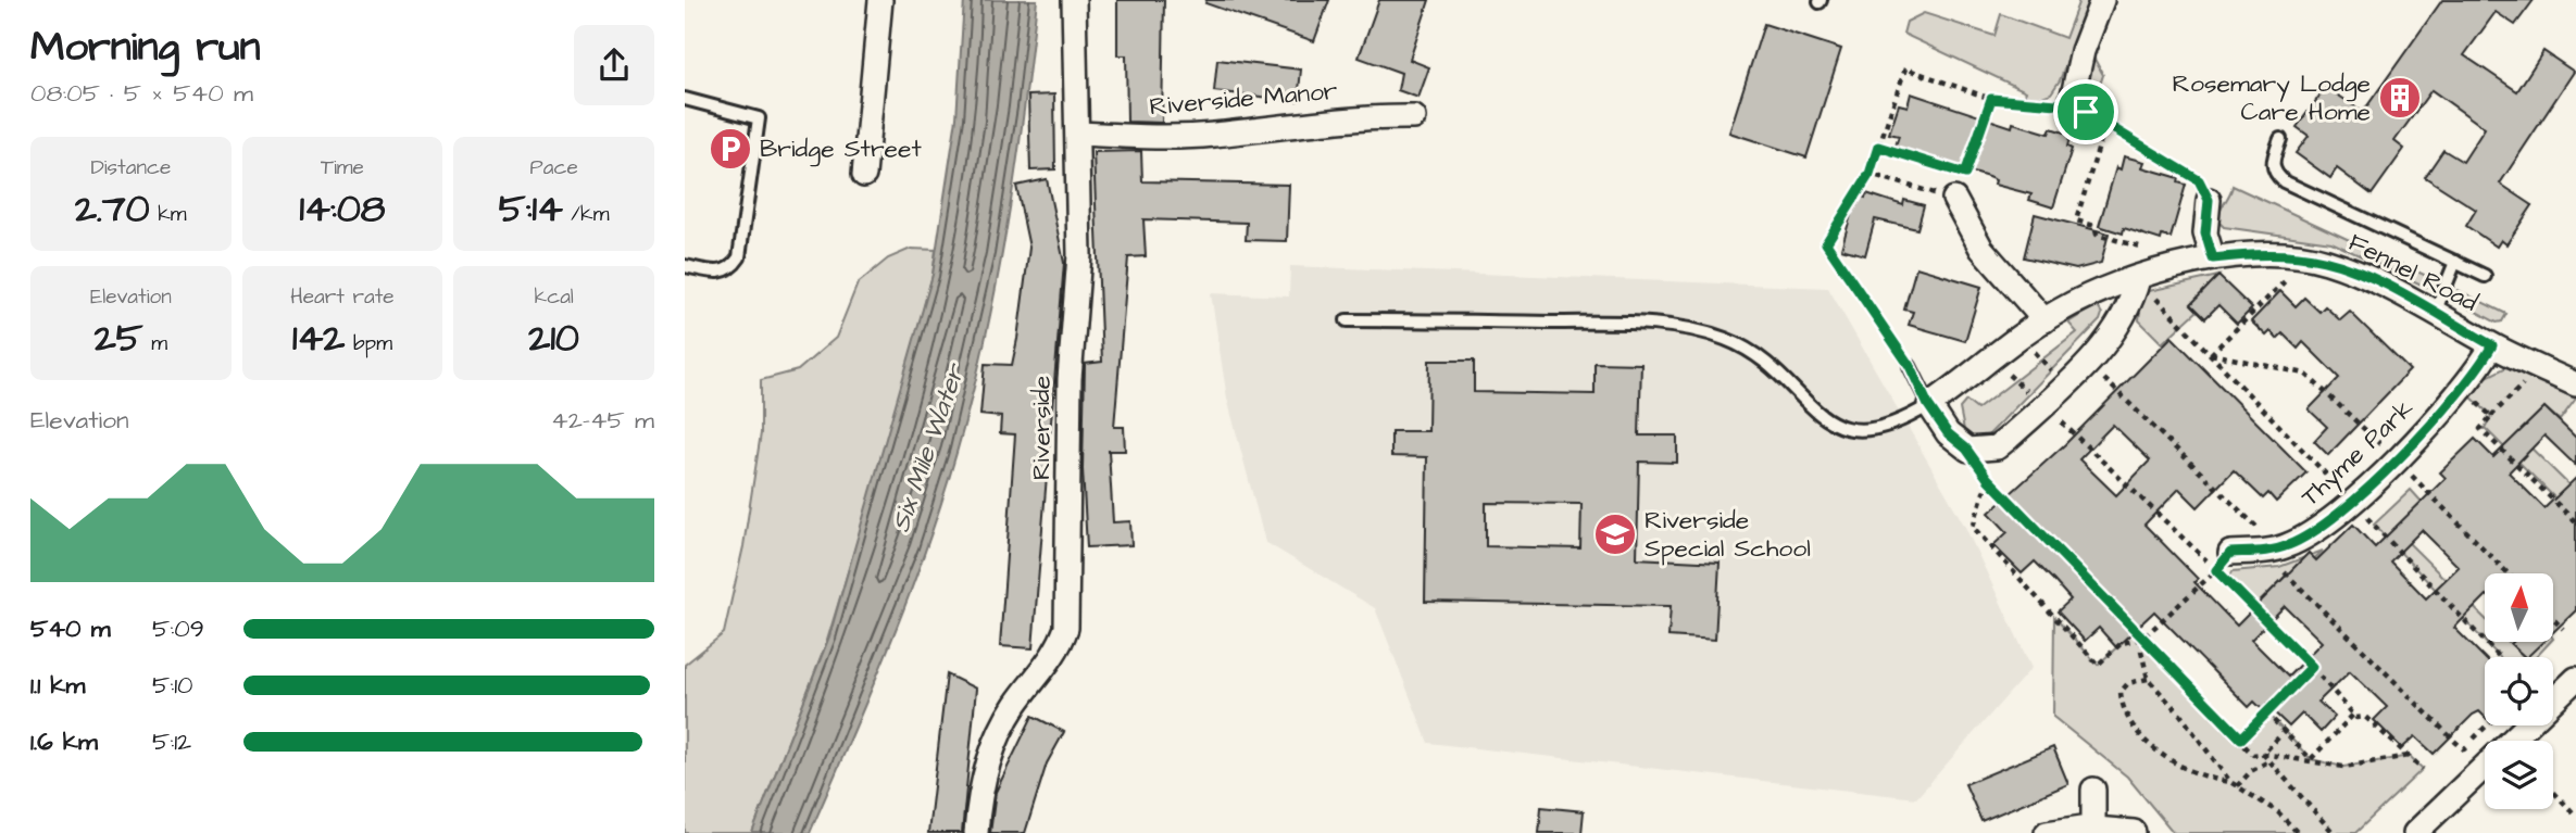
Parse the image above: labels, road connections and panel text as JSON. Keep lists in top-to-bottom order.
{
  "streets": {
    "street": [
      "Riverside Manor",
      "Fennel Road",
      "Riverside",
      "Thyme Park"
    ]
  },
  "crossings": [
    ["Riverside Manor", "Riverside"],
    ["Fennel Road", "Thyme Park"]
  ],
  "water": ["Six Mile Water"],
  "places": {
    "building": ["Rosemary Lodge Care Home"],
    "parking": ["Bridge Street"],
    "school or university": ["Riverside Special School"]
  },
  "north": "top",
  "page": {
    "heading": ["Morning run", "08:05 · 5 × 540 m"],
    "stats": [
      ["Distance", "2.70 km"],
      ["Time", "14:08"],
      ["Pace", "5:14 /km"],
      ["Elevation", "25 m"],
      ["Heart rate", "142 bpm"],
      ["kcal", "210"]
    ],
    "chart": ["Elevation", "42–45 m"],
    "list": [
      {
        "name": "540 m",
        "note": "5:09"
      },
      {
        "name": "1.1 km",
        "note": "5:10"
      },
      {
        "name": "1.6 km",
        "note": "5:12"
      }
    ]
  }
}
